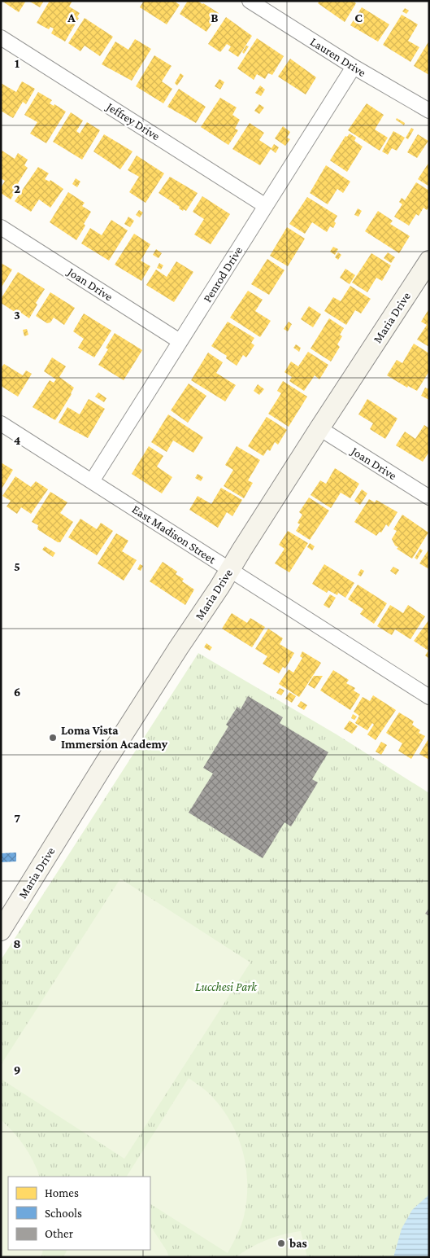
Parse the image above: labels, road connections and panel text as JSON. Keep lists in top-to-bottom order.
{
  "streets": {
    "street": [
      "Lauren Drive",
      "Jeffrey Drive",
      "Penrod Drive",
      "Joan Drive",
      "Maria Drive",
      "East Madison Street"
    ]
  },
  "crossings": [
    ["Lauren Drive", "Penrod Drive"],
    ["Jeffrey Drive", "Penrod Drive"],
    ["Penrod Drive", "Joan Drive"],
    ["Penrod Drive", "East Madison Street"],
    ["Joan Drive", "Maria Drive"],
    ["Maria Drive", "East Madison Street"]
  ],
  "parks": ["Lucchesi Park"],
  "places": ["Loma Vista Immersion Academy", "bas"],
  "legend": ["Homes", "Schools", "Other"],
  "grid": {
    "columns": ["A", "B", "C"],
    "rows": [
      "1",
      "2",
      "3",
      "4",
      "5",
      "6",
      "7",
      "8",
      "9"
    ]
  }
}
